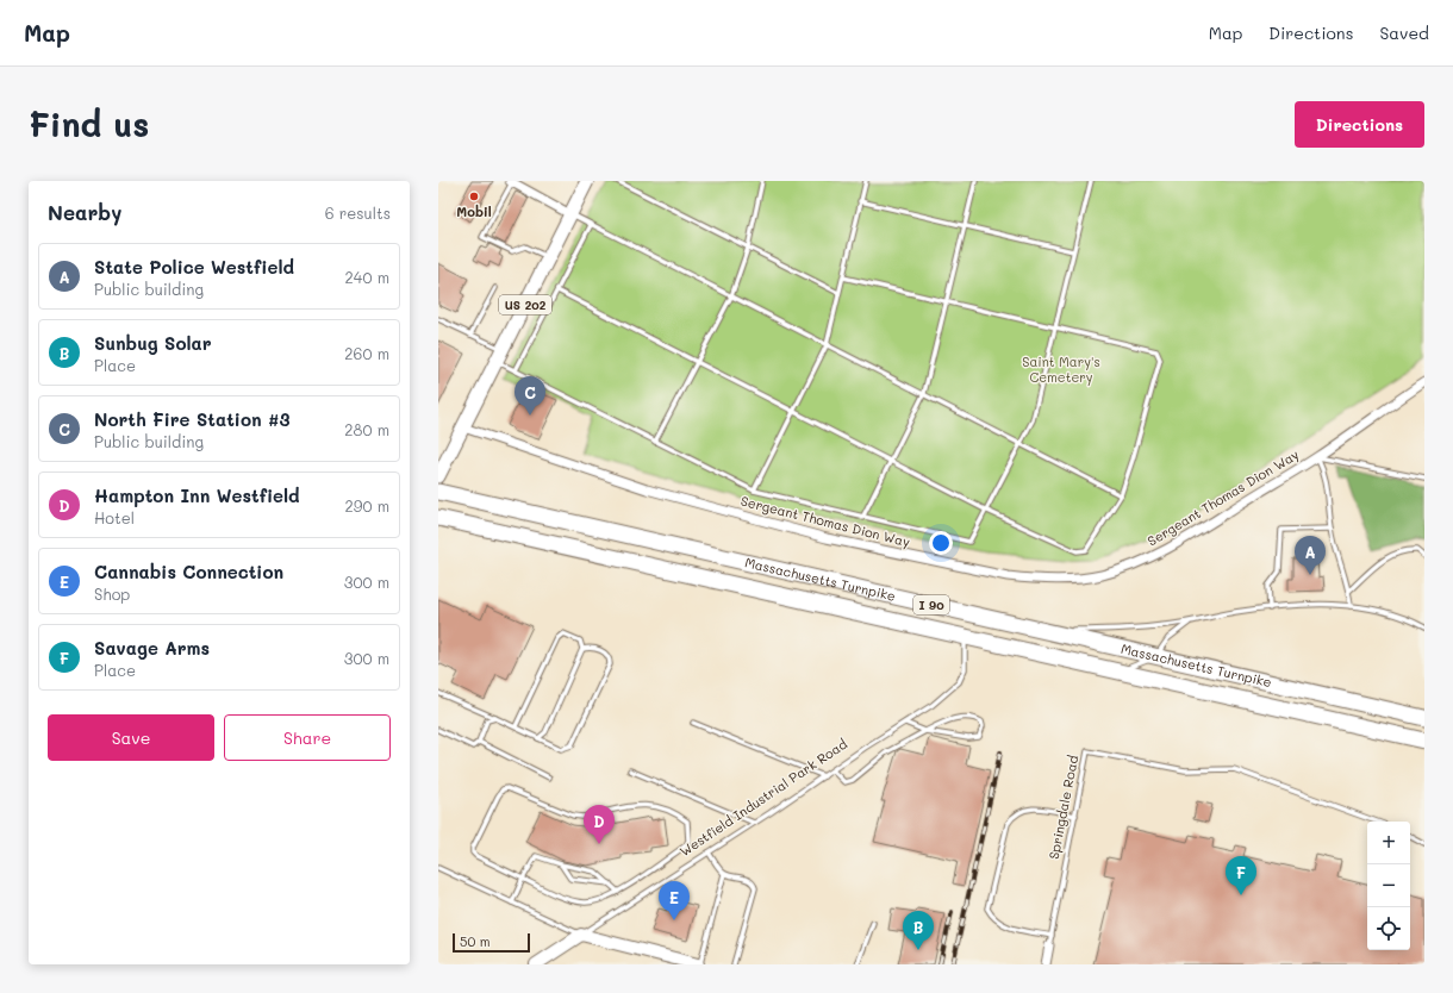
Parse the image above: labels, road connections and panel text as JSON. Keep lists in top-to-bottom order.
{
  "streets": {
    "highway": ["Massachusetts Turnpike", "I 90"],
    "main road": ["US 202"],
    "street": ["Sergeant Thomas Dion Way", "Westfield Industrial Park Road", "Springdale Road"]
  },
  "crossings": [
    ["US 202", "Sergeant Thomas Dion Way"],
    ["Massachusetts Turnpike", "Westfield Industrial Park Road"]
  ],
  "parks": ["Saint Mary's Cemetery"],
  "places": ["Mobil"],
  "scale_bar": "50 m",
  "page": {
    "header": "Map",
    "nav": ["Map", "Directions", "Saved"],
    "buttons": [
      "Directions",
      ["Save", "Share"]
    ],
    "title": "Find us",
    "heading": ["Nearby", "6 results"],
    "list": [
      {
        "mark": "A",
        "name": "State Police Westfield",
        "note": "Public building",
        "value": "240 m"
      },
      {
        "mark": "B",
        "name": "Sunbug Solar",
        "note": "Place",
        "value": "260 m"
      },
      {
        "mark": "C",
        "name": "North Fire Station #3",
        "note": "Public building",
        "value": "280 m"
      },
      {
        "mark": "D",
        "name": "Hampton Inn Westfield",
        "note": "Hotel",
        "value": "290 m"
      },
      {
        "mark": "E",
        "name": "Cannabis Connection",
        "note": "Shop",
        "value": "300 m"
      },
      {
        "mark": "F",
        "name": "Savage Arms",
        "note": "Place",
        "value": "300 m"
      }
    ],
    "pins": [
      "C",
      "A",
      "D",
      "F",
      "E",
      "B"
    ],
    "map_buttons": ["+", "−"],
    "scale": "50 m"
  }
}
